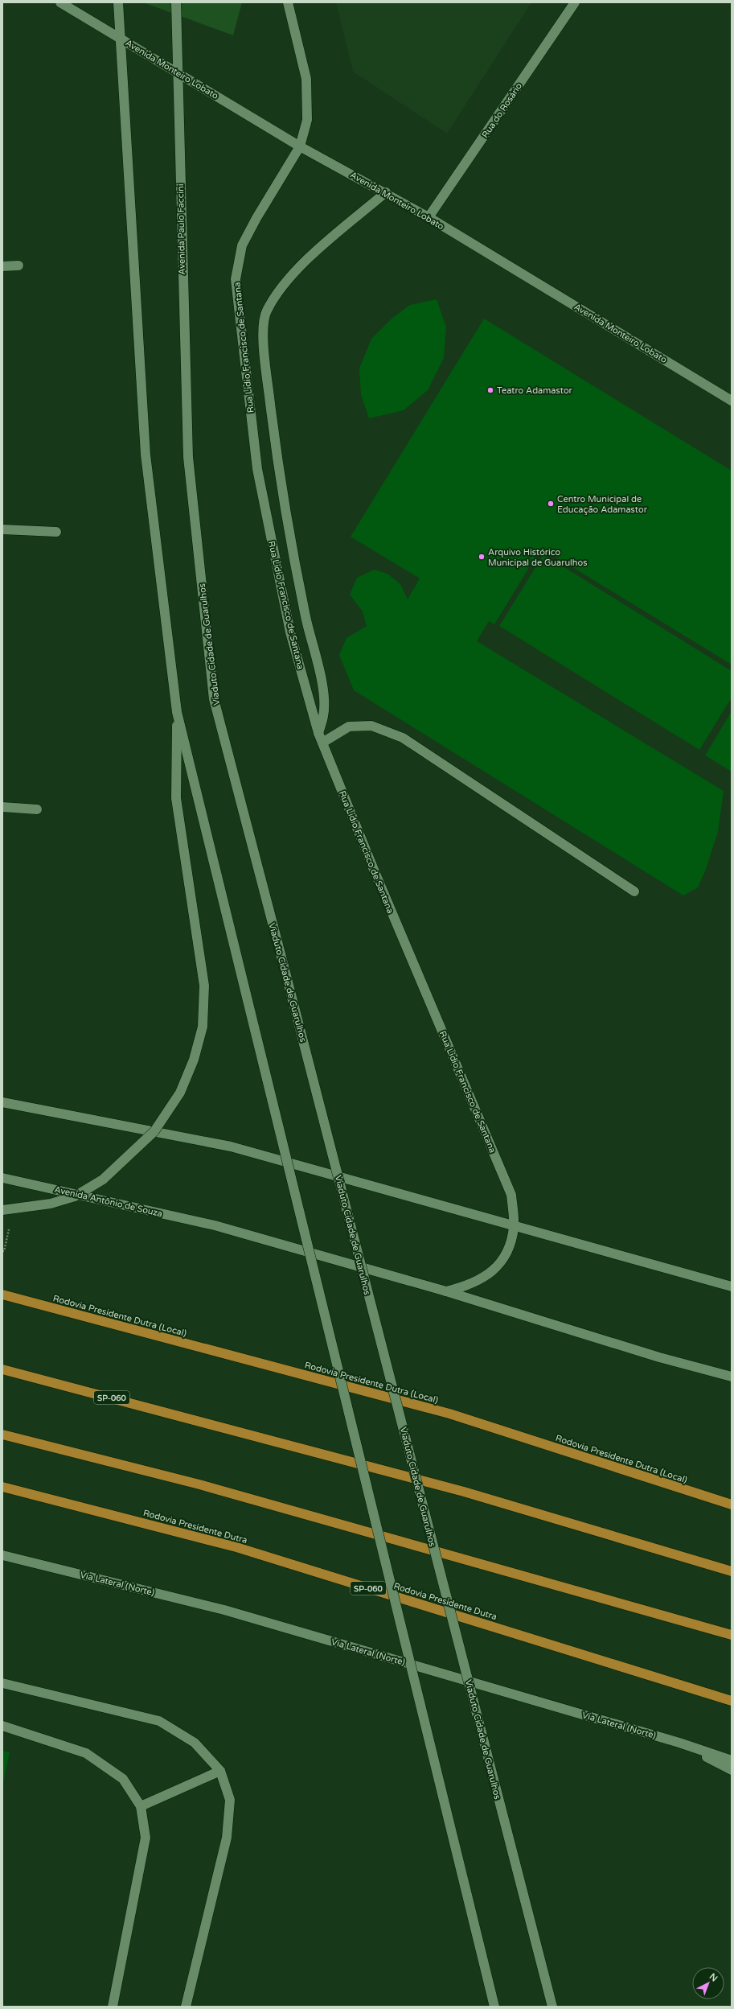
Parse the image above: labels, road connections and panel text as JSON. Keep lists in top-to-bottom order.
{
  "streets": {
    "highway": ["Rodovia Presidente Dutra (Local)", "SP-060", "Rodovia Presidente Dutra"],
    "main road": [
      "Avenida Monteiro Lobato",
      "Rua do Rosário",
      "Avenida Paulo Faccini",
      "Rua Lidio Francisco de Santana",
      "Viaduto Cidade de Guarulhos",
      "Avenida Antônio de Souza",
      "Via Lateral (Norte)"
    ]
  },
  "crossings": [
    ["Avenida Monteiro Lobato", "Rua do Rosário"],
    ["Avenida Monteiro Lobato", "Avenida Paulo Faccini"],
    ["Avenida Monteiro Lobato", "Rua Lidio Francisco de Santana"],
    ["Avenida Paulo Faccini", "Viaduto Cidade de Guarulhos"],
    ["Rua Lidio Francisco de Santana", "Avenida Antônio de Souza"]
  ],
  "places": ["Teatro Adamastor", "Centro Municipal de Educação Adamastor", "Arquivo Histórico Municipal de Guarulhos"],
  "north": "top right"
}
